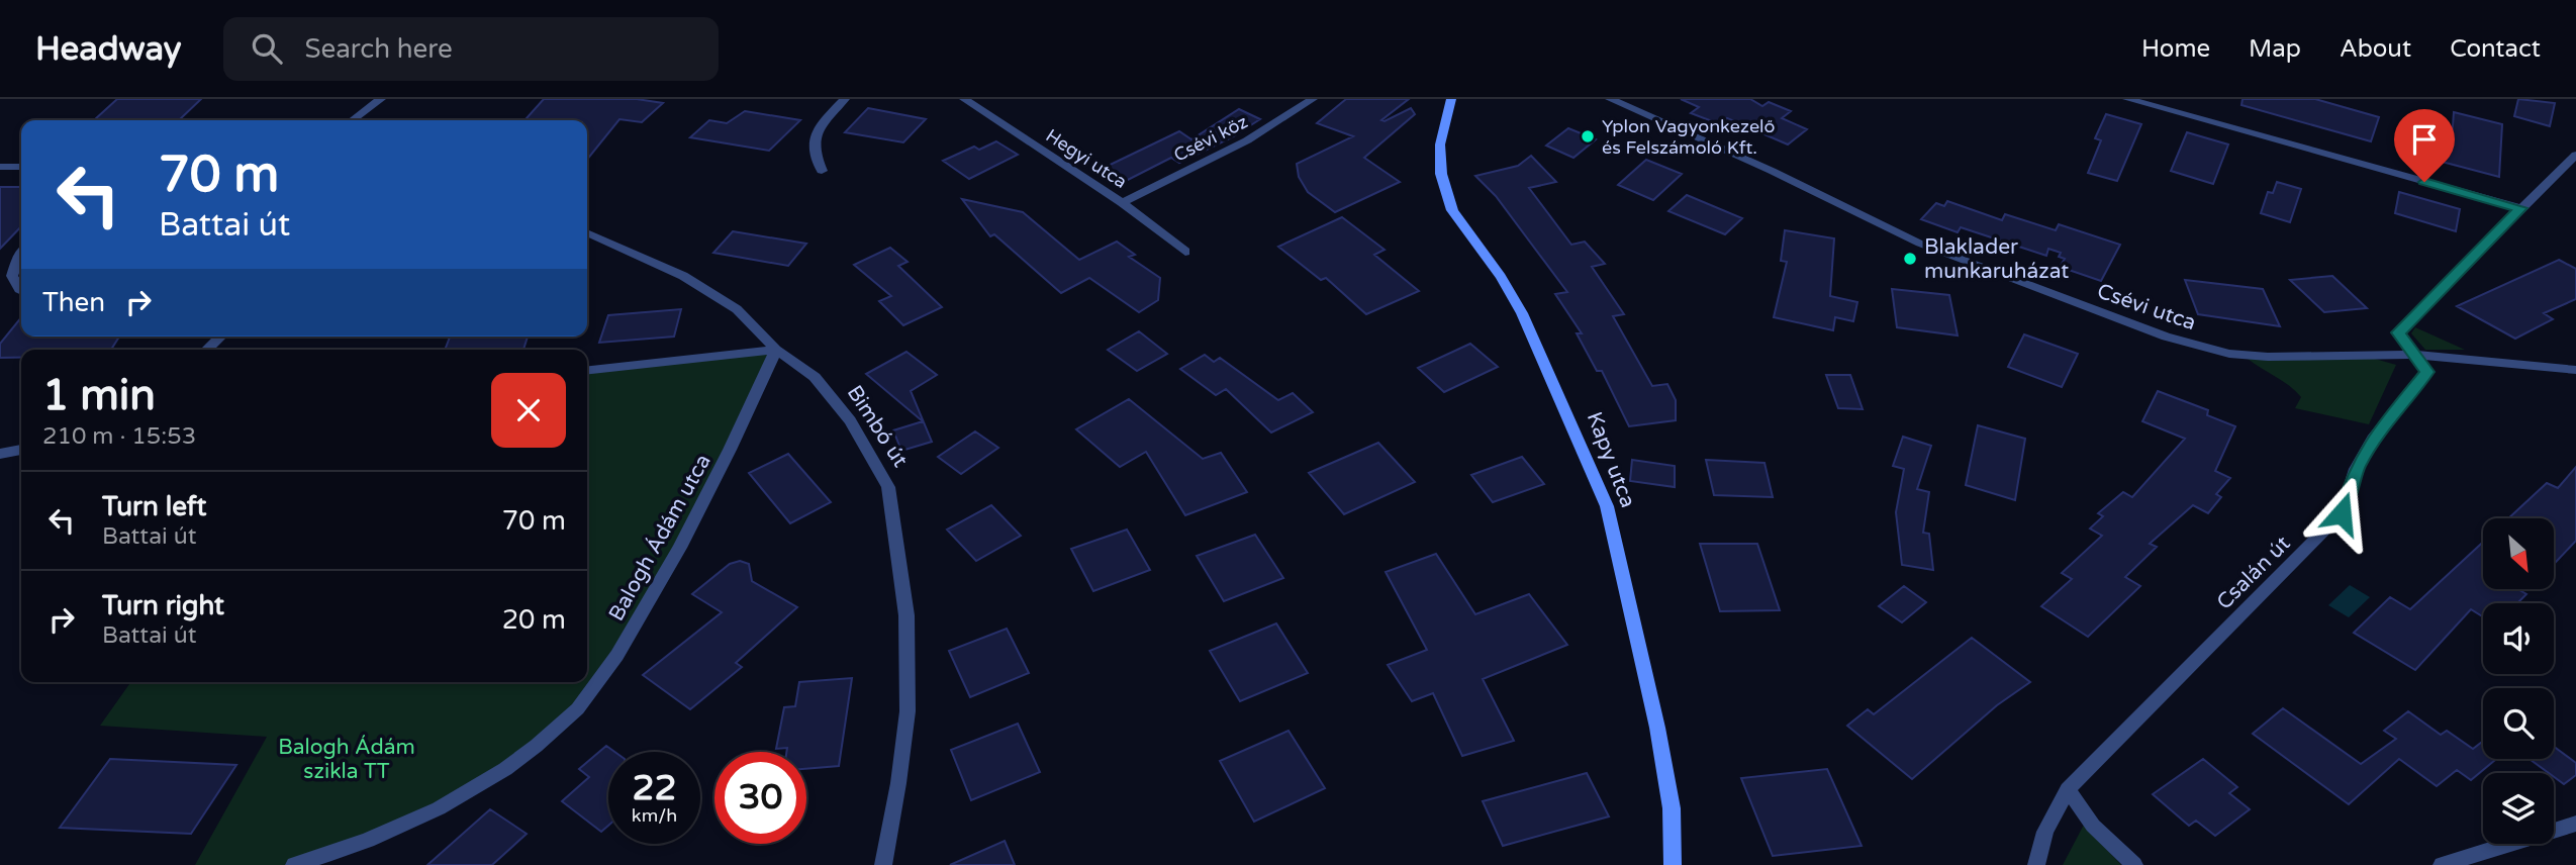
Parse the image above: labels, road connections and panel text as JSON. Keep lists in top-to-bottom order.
{
  "streets": {
    "street": [
      "Csévi köz",
      "Hegyi utca",
      "Csévi utca",
      "Bimbó út",
      "Kapy utca",
      "Balogh Ádám utca",
      "Csalán út"
    ]
  },
  "crossings": [
    ["Csévi köz", "Hegyi utca"],
    ["Csévi utca", "Csalán út"],
    ["Bimbó út", "Balogh Ádám utca"]
  ],
  "parks": ["Balogh Ádám szikla TT"],
  "places": ["Yplon Vagyonkezelő és Felszámoló Kft.", "Blaklader munkaruházat"],
  "north": "bottom right",
  "page": {
    "header": "Headway",
    "search": "Search here",
    "nav": [
      "Home",
      "Map",
      "About",
      "Contact"
    ],
    "turn": ["70 m", "Battai út"],
    "then": "Then",
    "heading": ["1 min", "210 m · 15:53"],
    "list": [
      {
        "name": "Turn left",
        "note": "Battai út",
        "value": "70 m"
      },
      {
        "name": "Turn right",
        "note": "Battai út",
        "value": "20 m"
      }
    ],
    "speed": "22 km/h",
    "limit": "30"
  }
}
